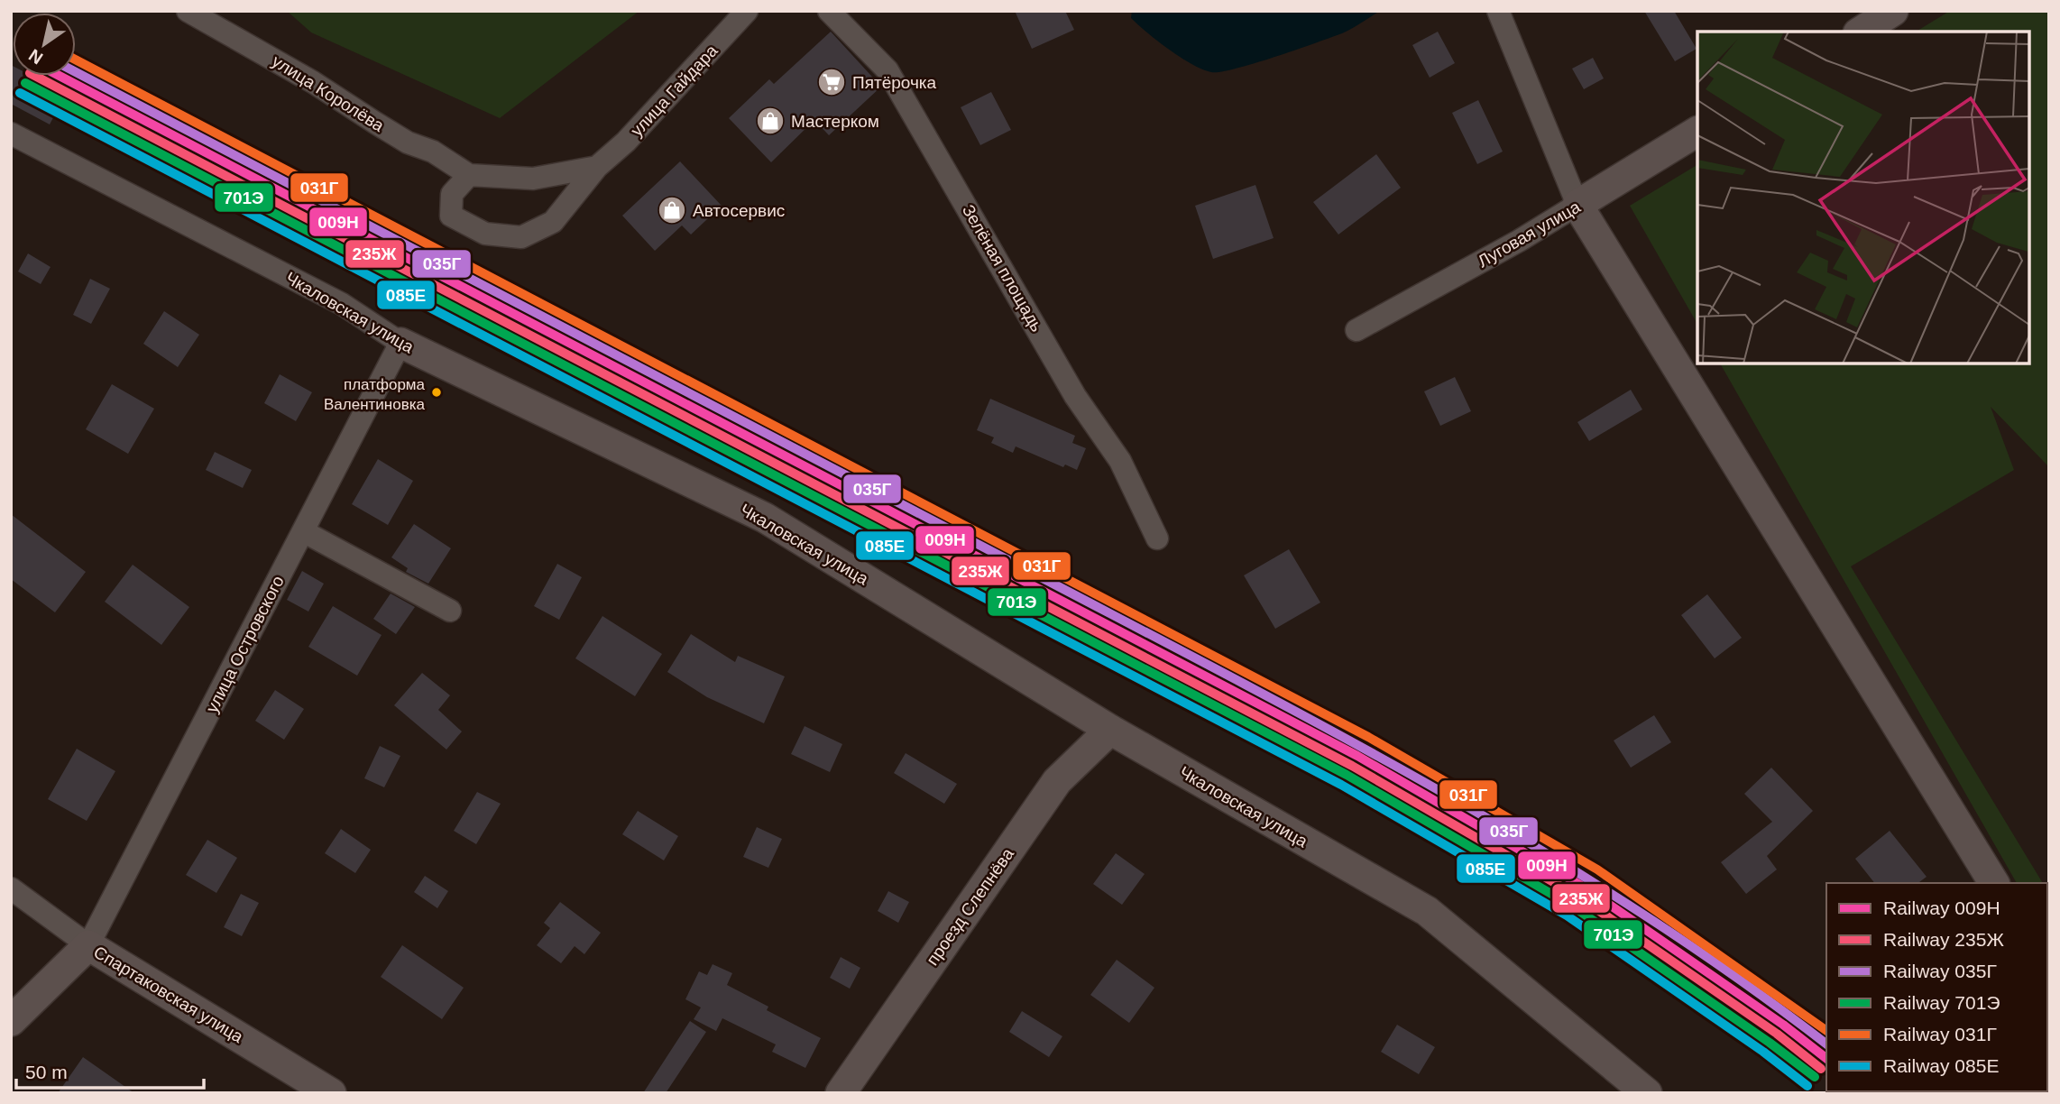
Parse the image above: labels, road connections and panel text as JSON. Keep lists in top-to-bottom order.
{
  "streets": {
    "street": [
      "улица Гайдара",
      "улица Королёва",
      "Луговая улица",
      "Зелёная площадь",
      "Чкаловская улица",
      "улица Островского",
      "проезд Слепнёва",
      "Спартаковская улица"
    ]
  },
  "crossings": [
    ["улица Гайдара", "улица Королёва"],
    ["Чкаловская улица", "улица Островского"],
    ["Чкаловская улица", "проезд Слепнёва"],
    ["улица Островского", "Спартаковская улица"]
  ],
  "places": {
    "supermarket": ["Пятёрочка"],
    "shop": ["Мастерком", "Автосервис"],
    "other": ["платформа Валентиновка"]
  },
  "lines": [
    "rail line 031Г",
    "rail line 035Г",
    "rail line 009Н",
    "rail line 235Ж",
    "rail line 701Э",
    "rail line 085Е"
  ],
  "legend": [
    "Railway 009Н",
    "Railway 235Ж",
    "Railway 035Г",
    "Railway 701Э",
    "Railway 031Г",
    "Railway 085Е"
  ],
  "scale_bar": "50 m",
  "north": "bottom left"
}
